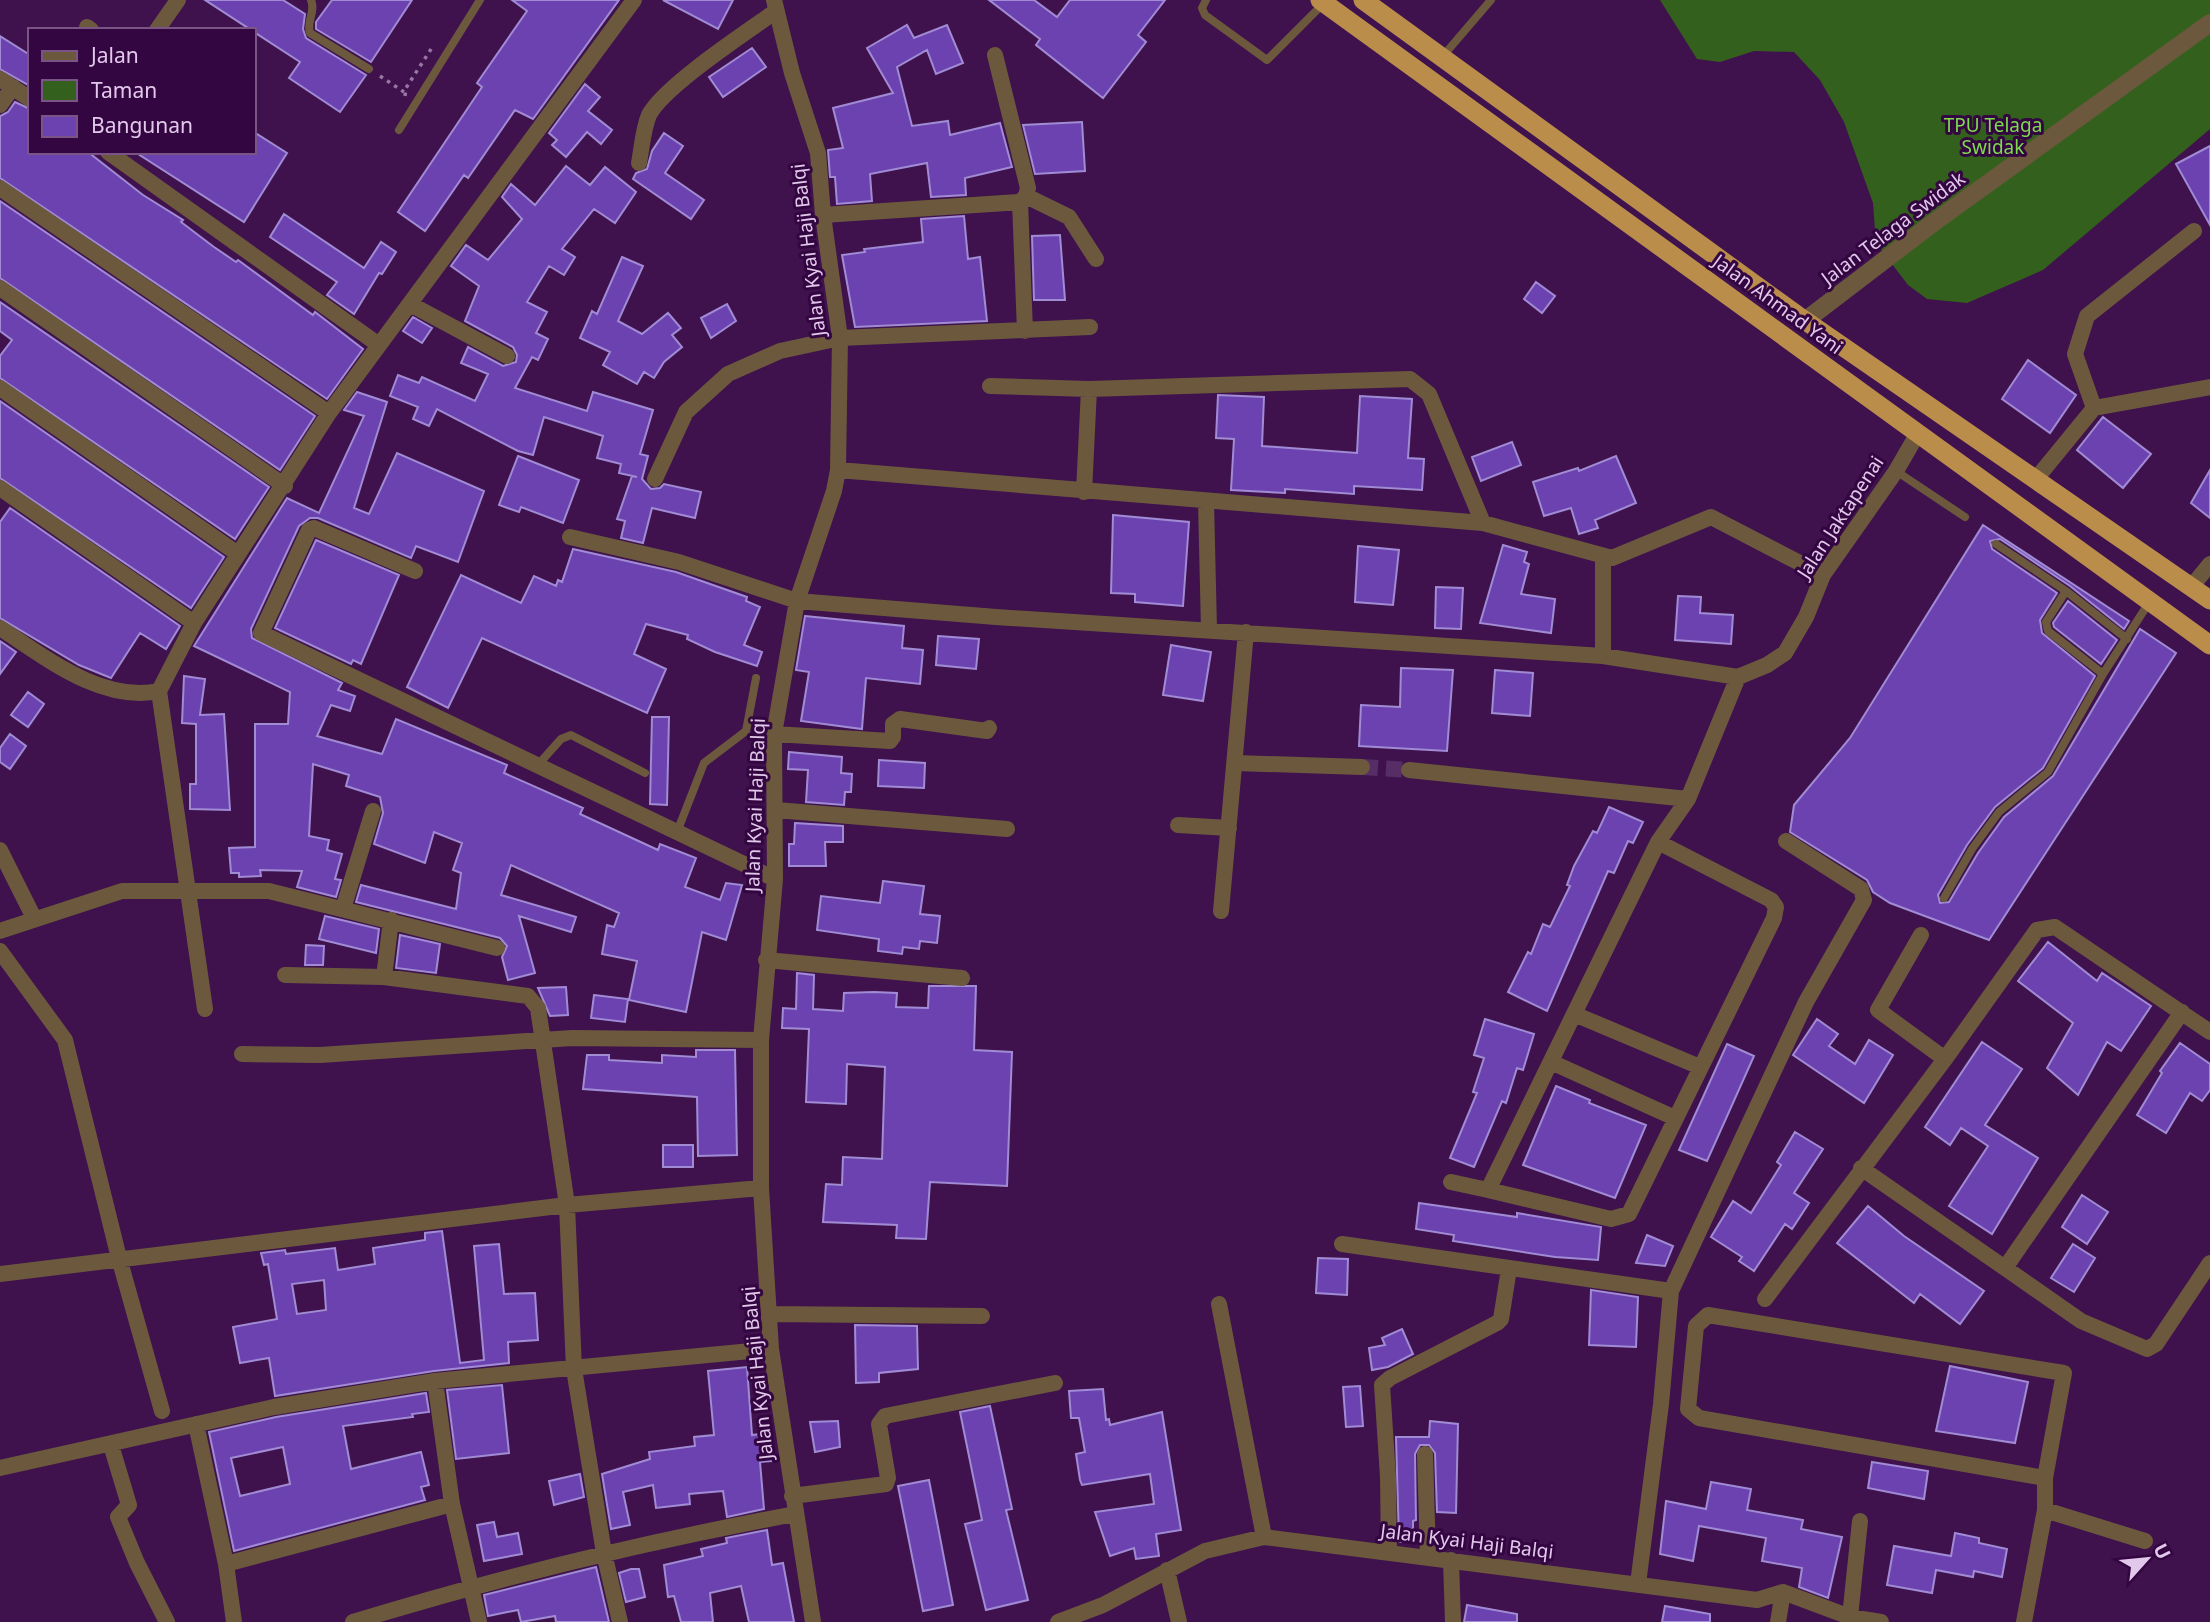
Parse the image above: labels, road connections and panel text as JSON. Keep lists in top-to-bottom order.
{
  "streets": {
    "highway": ["Jalan Ahmad Yani"],
    "street": ["Jalan Telaga Swidak", "Jalan Kyai Haji Balqi", "Jalan Jaktapenai"]
  },
  "crossings": [
    ["Jalan Telaga Swidak", "Jalan Ahmad Yani"],
    ["Jalan Ahmad Yani", "Jalan Jaktapenai"]
  ],
  "parks": ["TPU Telaga Swidak"],
  "legend": ["Jalan", "Taman", "Bangunan"],
  "north": "top right"
}
